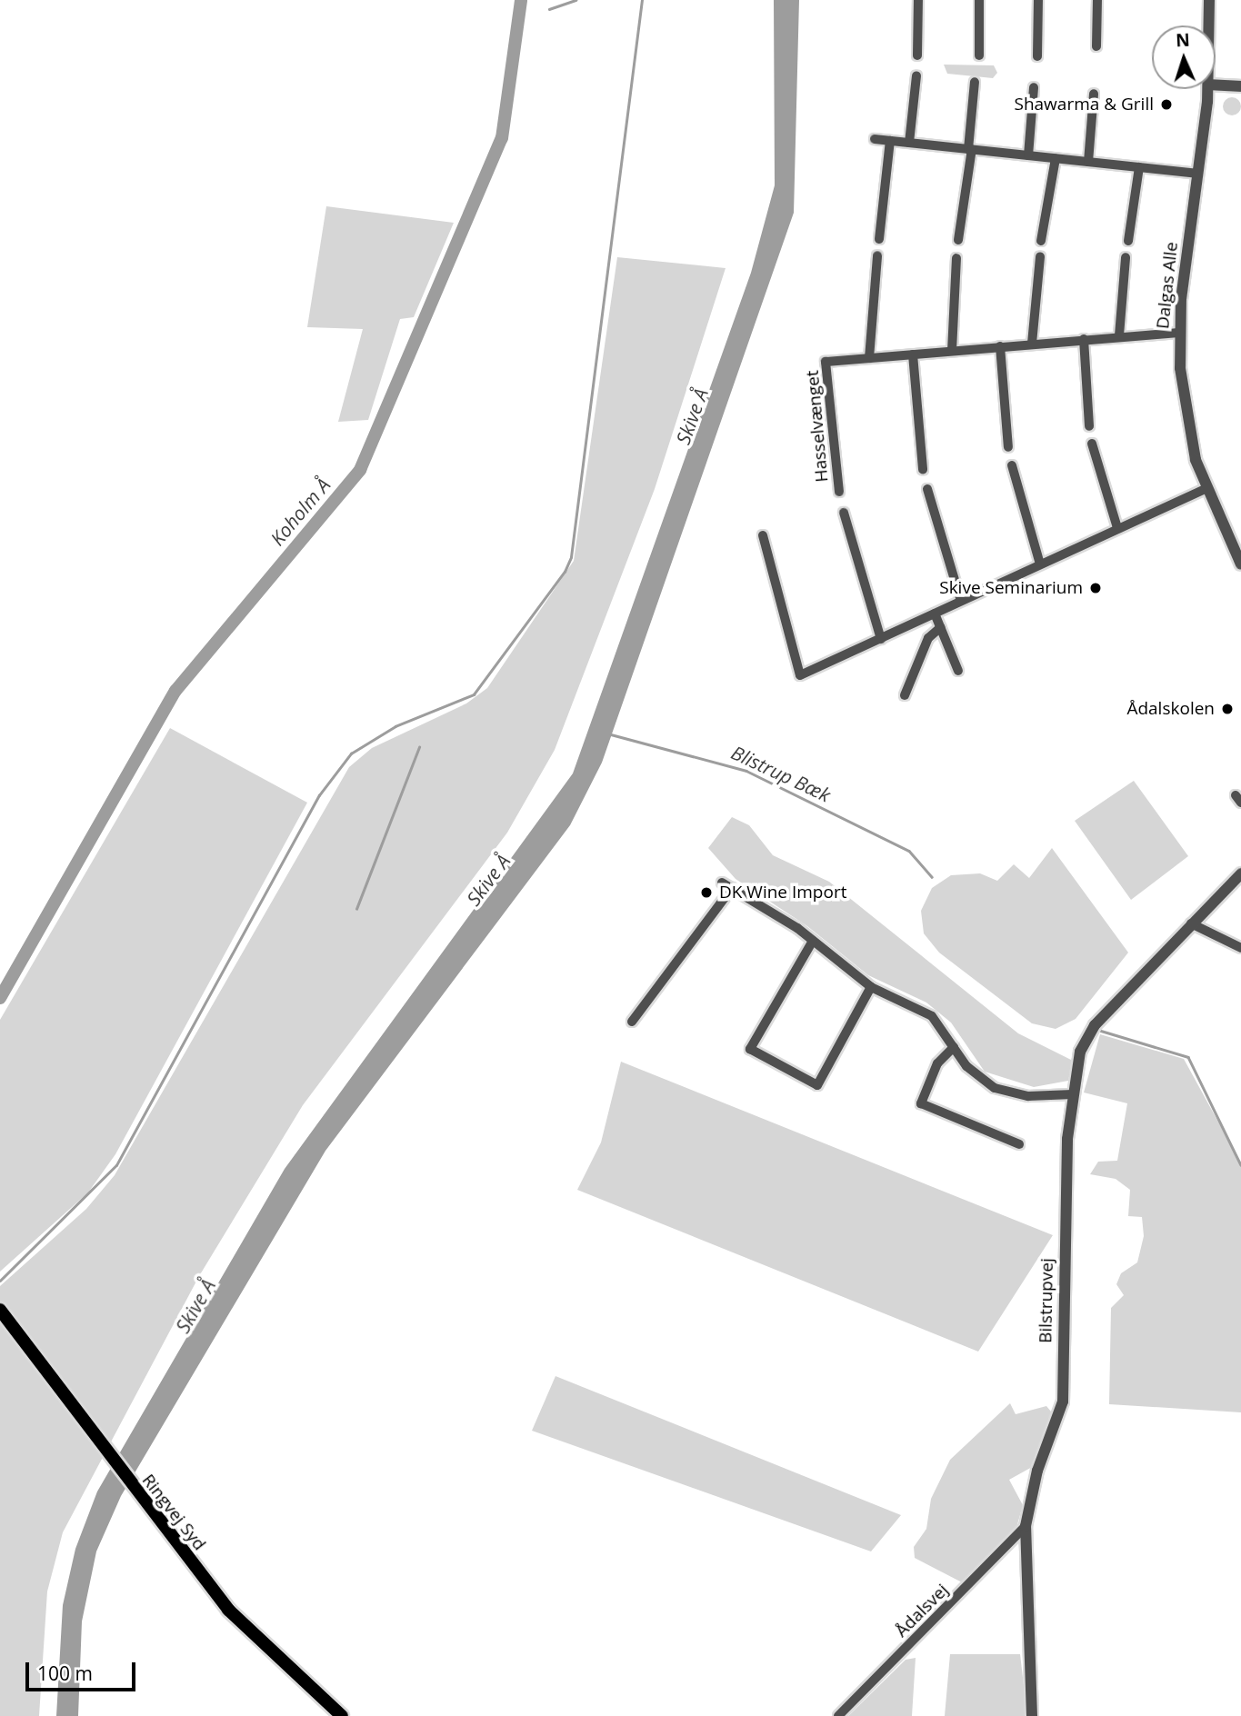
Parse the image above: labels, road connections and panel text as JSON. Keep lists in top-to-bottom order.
{
  "streets": {
    "main road": ["Ringvej Syd"],
    "street": [
      "Dalgas Alle",
      "Hasselvænget",
      "Bilstrupvej",
      "Ådalsvej"
    ]
  },
  "crossings": [
    ["Dalgas Alle", "Hasselvænget"],
    ["Bilstrupvej", "Ådalsvej"]
  ],
  "water": ["Skive Å", "Koholm Å", "Blistrup Bæk"],
  "places": [
    "Shawarma & Grill",
    "Skive Seminarium",
    "Ådalskolen",
    "DK Wine Import"
  ],
  "scale_bar": "100 m",
  "north": "top"
}
